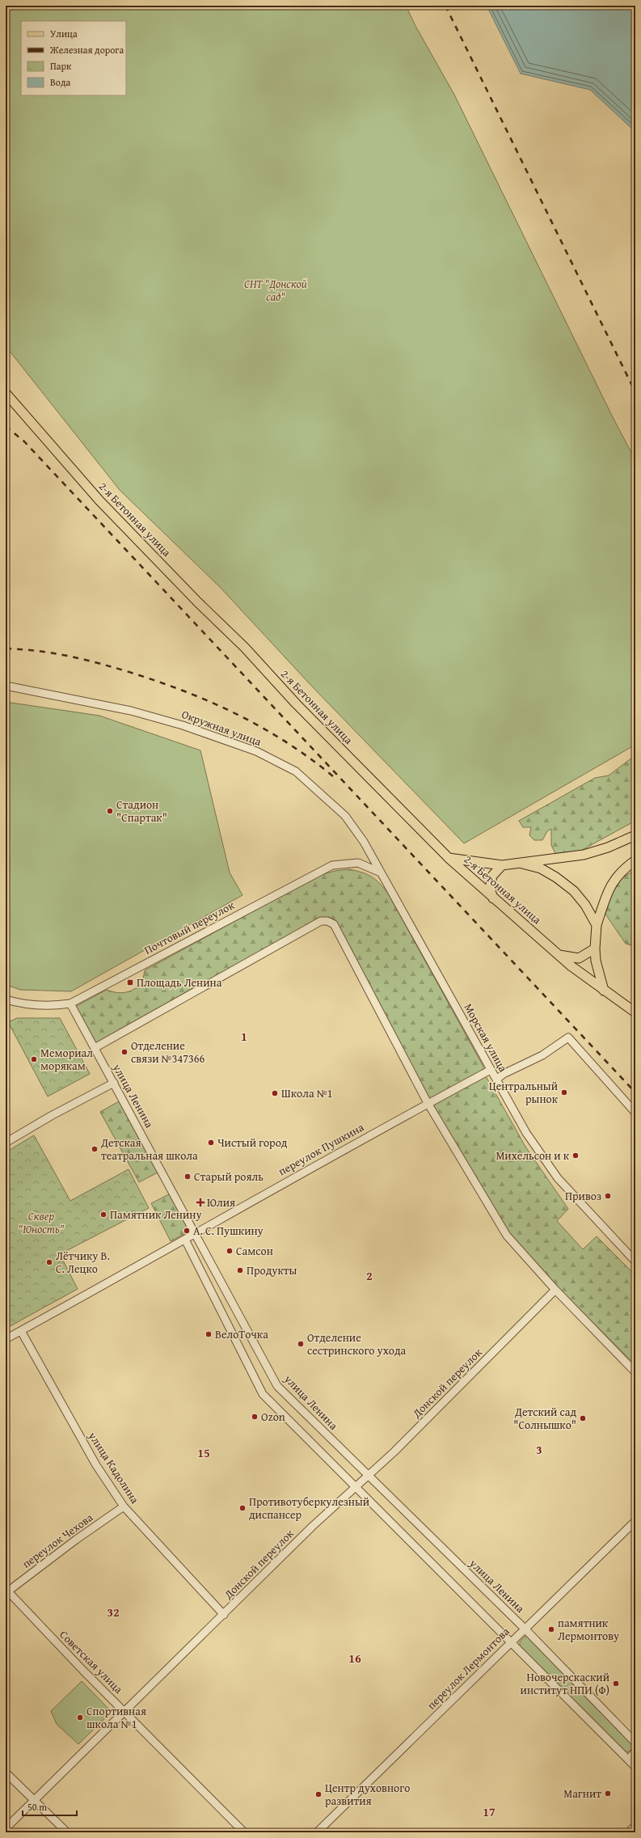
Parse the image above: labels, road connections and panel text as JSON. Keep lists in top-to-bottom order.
{
  "streets": {
    "main road": ["2-я Бетонная улица"],
    "street": [
      "Окружная улица",
      "Почтовый переулок",
      "Морская улица",
      "улица Ленина",
      "переулок Пушкина",
      "Донской переулок",
      "улица Кадолина",
      "переулок Чехова",
      "Советская улица",
      "переулок Лермонтова"
    ]
  },
  "crossings": [
    ["Окружная улица", "Почтовый переулок"],
    ["Окружная улица", "Морская улица"],
    ["Почтовый переулок", "Морская улица"],
    ["Почтовый переулок", "улица Ленина"],
    ["Морская улица", "переулок Пушкина"],
    ["улица Ленина", "переулок Пушкина"],
    ["улица Ленина", "Донской переулок"],
    ["улица Ленина", "переулок Лермонтова"],
    ["переулок Пушкина", "улица Кадолина"],
    ["Донской переулок", "улица Кадолина"],
    ["Донской переулок", "Советская улица"],
    ["улица Кадолина", "переулок Чехова"],
    ["переулок Чехова", "Советская улица"]
  ],
  "districts": [
    "1",
    "2",
    "3",
    "15",
    "32",
    "16",
    "17"
  ],
  "parks": ["СНТ \"Донской сад\"", "Сквер \"Юность\""],
  "places": {
    "other": [
      "Стадион \"Спартак\"",
      "Отделение связи №347366",
      "Мемориал морякам",
      "Центральный рынок",
      "Школа №1",
      "Чистый город",
      "Детская театральная школа",
      "Михельсон и к",
      "Старый рояль",
      "Привоз",
      "Памятник Ленину",
      "А. С. Пушкину",
      "Самсон",
      "Лётчику В. С. Лецко",
      "Продукты",
      "ВелоТочка",
      "Отделение сестринского ухода",
      "Ozon",
      "Детский сад \"Солнышко\"",
      "Противотуберкулезный диспансер",
      "памятник Лермонтову",
      "Новочерскаский институт НПИ (Ф)",
      "Спортивная школа №1",
      "Магнит",
      "Центр духовного развития"
    ],
    "transit": ["Площадь Ленина"],
    "health": ["Юлия"]
  },
  "legend": [
    "Улица",
    "Железная дорога",
    "Парк",
    "Вода"
  ],
  "scale_bar": "50 m"
}
